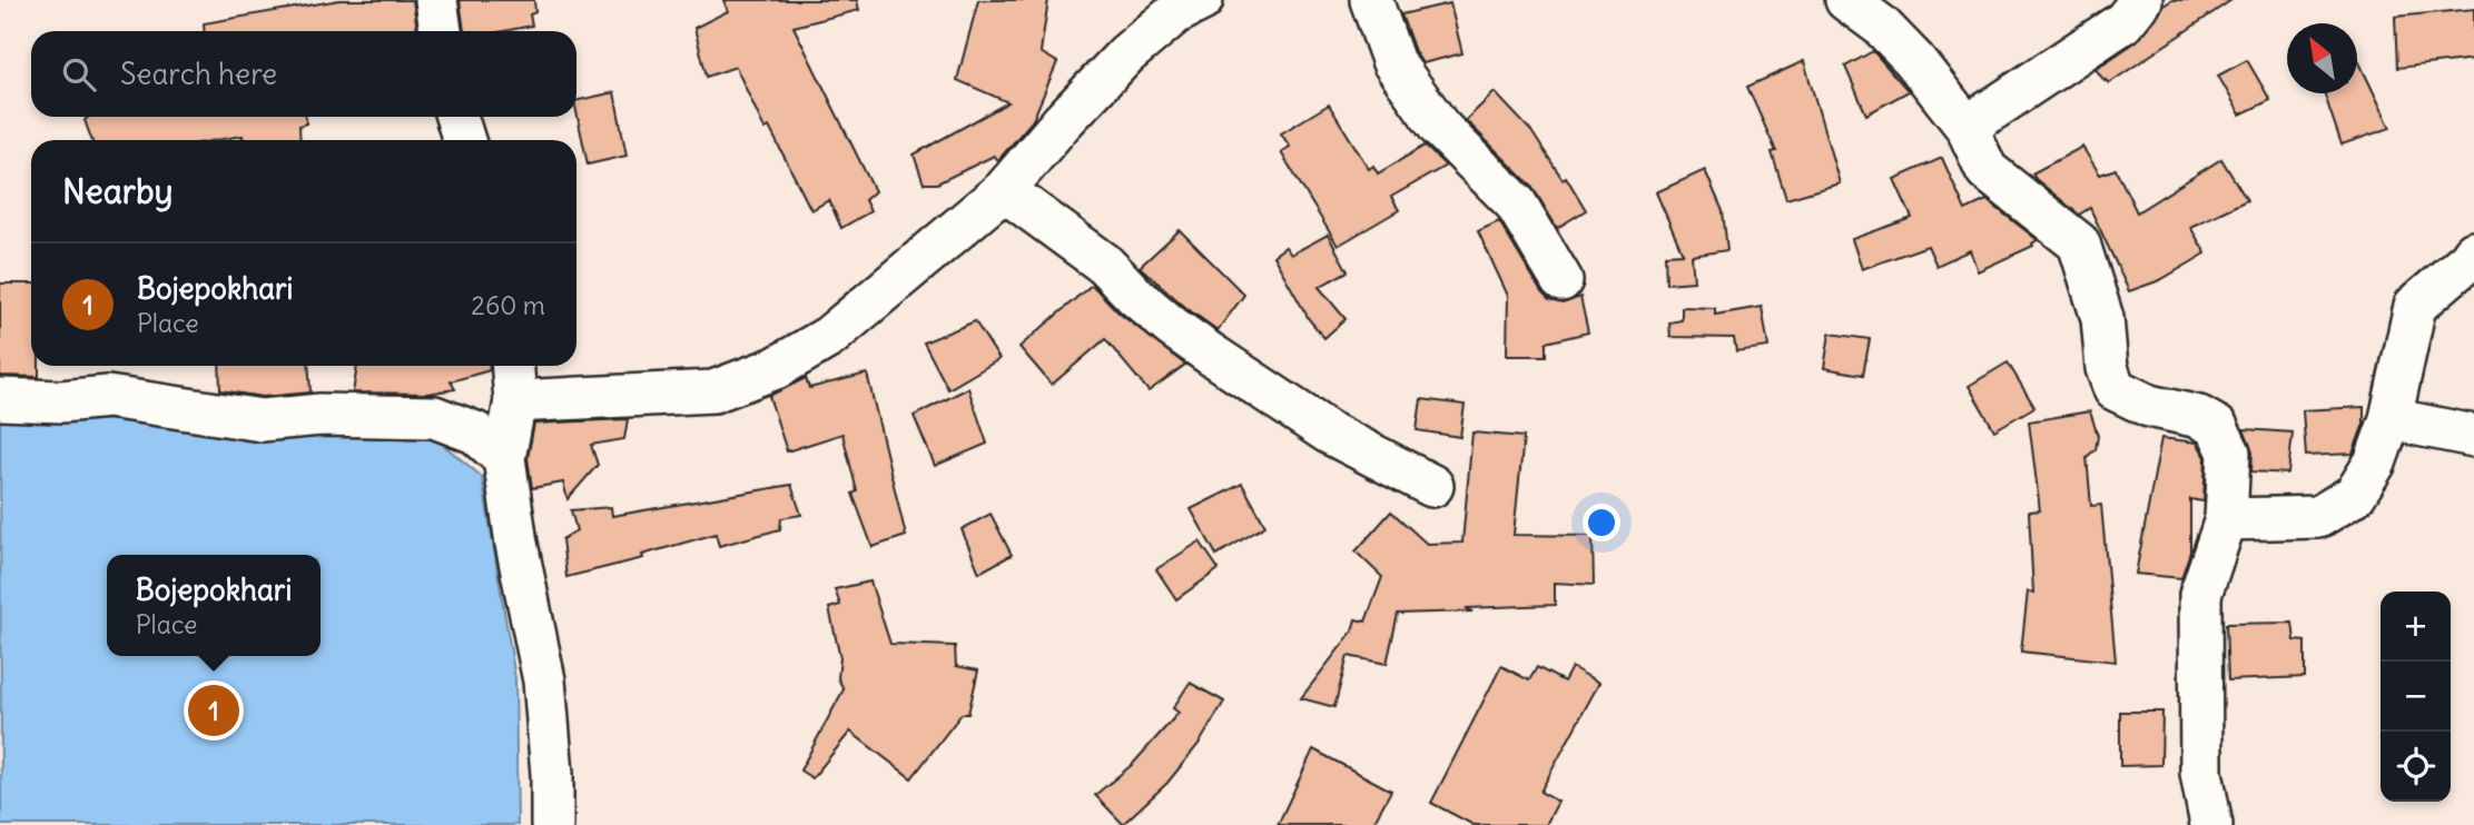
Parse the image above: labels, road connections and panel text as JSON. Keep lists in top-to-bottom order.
{
  "north": "top left",
  "page": {
    "search": "Search here",
    "heading": "Nearby",
    "list": [
      {
        "mark": "1",
        "name": "Bojepokhari",
        "note": "Place",
        "value": "260 m"
      }
    ],
    "popup": ["Bojepokhari", "Place"],
    "map_buttons": ["+", "−"],
    "pins": "1"
  }
}
